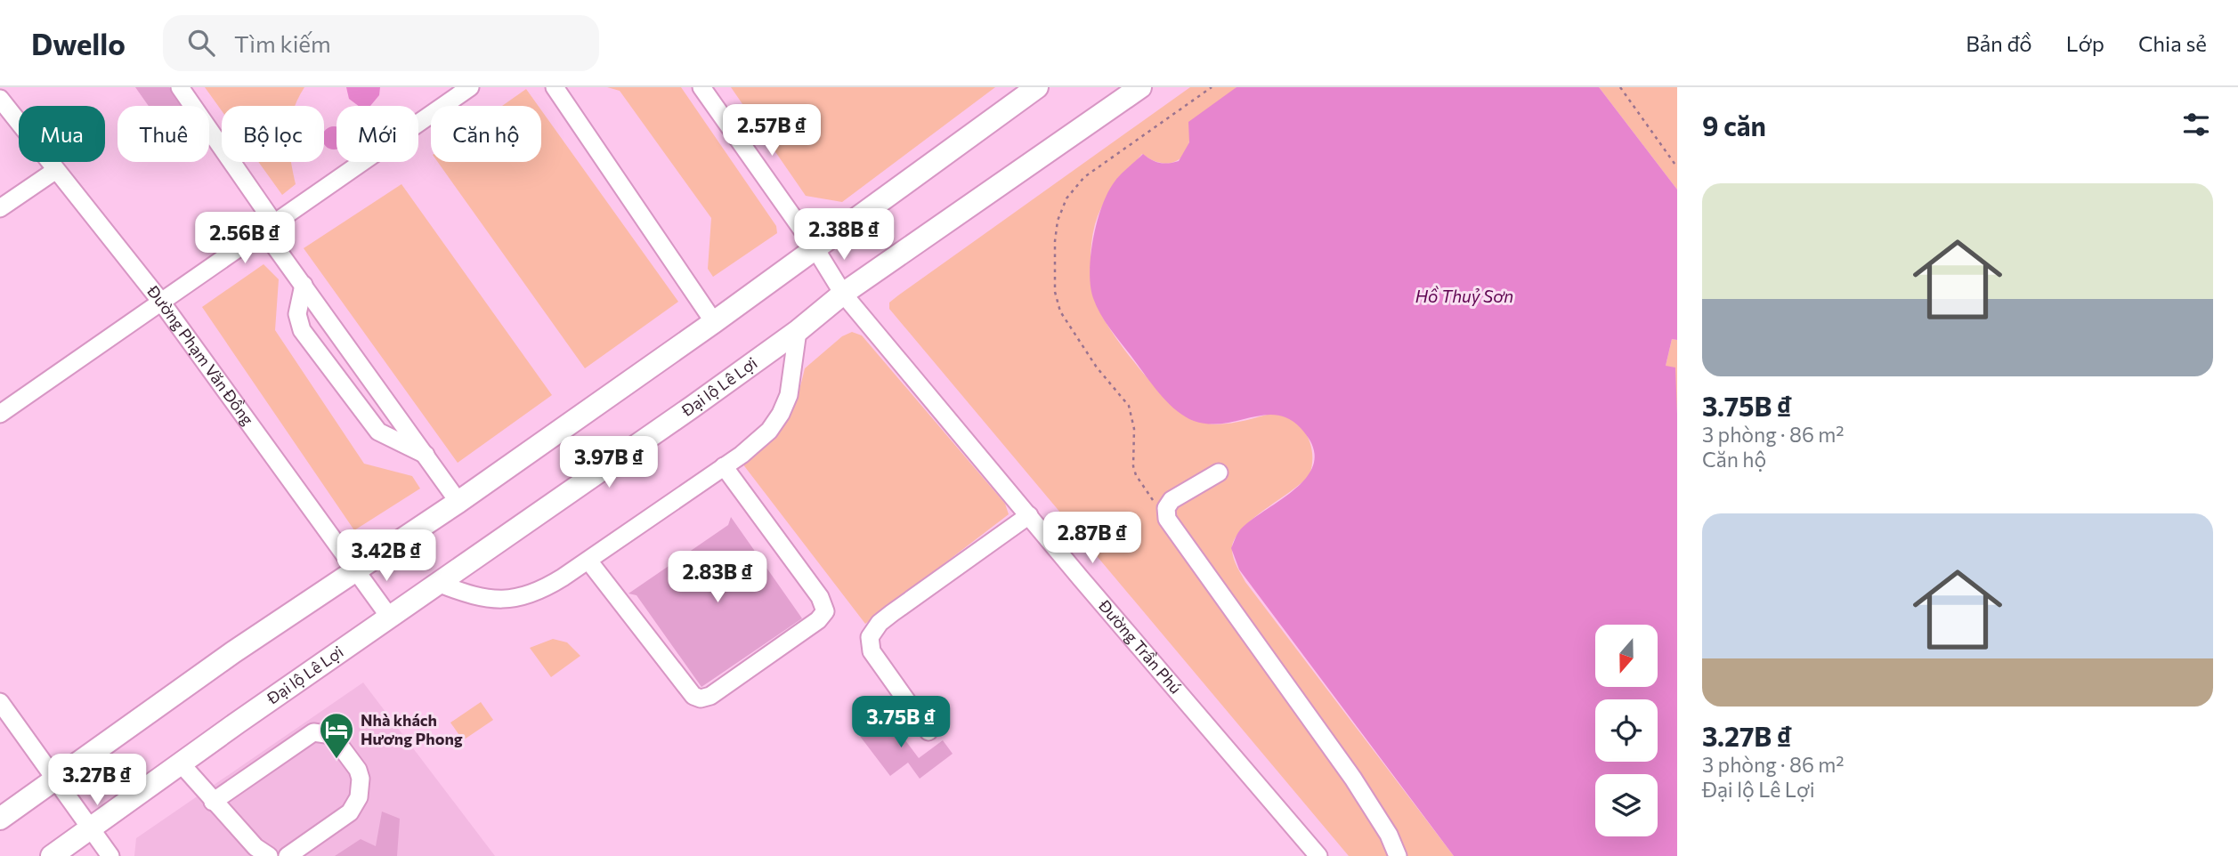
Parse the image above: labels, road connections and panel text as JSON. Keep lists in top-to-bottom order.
{
  "streets": {
    "main road": ["Đại lộ Lê Lợi"],
    "street": ["Đường Phạm Văn Đồng", "Đường Trần Phú"]
  },
  "crossings": [
    ["Đường Phạm Văn Đồng", "Đại lộ Lê Lợi"],
    ["Đại lộ Lê Lợi", "Đường Trần Phú"]
  ],
  "water": ["Hồ Thuỷ Sơn"],
  "places": {
    "hotel": ["Nhà khách Hương Phong"]
  },
  "north": "bottom",
  "page": {
    "header": "Dwello",
    "search": "Tìm kiếm",
    "nav": ["Bản đồ", "Lớp", "Chia sẻ"],
    "heading": "9 căn",
    "price": [
      "2.57B ₫",
      "2.38B ₫",
      "2.56B ₫",
      "3.97B ₫",
      "2.87B ₫",
      "3.42B ₫",
      "2.83B ₫",
      "3.75B ₫",
      "3.27B ₫"
    ],
    "chip": [
      "Mua",
      "Thuê",
      "Bộ lọc",
      "Mới",
      "Căn hộ"
    ],
    "list": [
      {
        "name": "3.75B ₫",
        "note": "3 phòng · 86 m² · Căn hộ"
      },
      {
        "name": "3.27B ₫",
        "note": "3 phòng · 86 m² · Đại lộ Lê Lợi"
      }
    ]
  }
}
